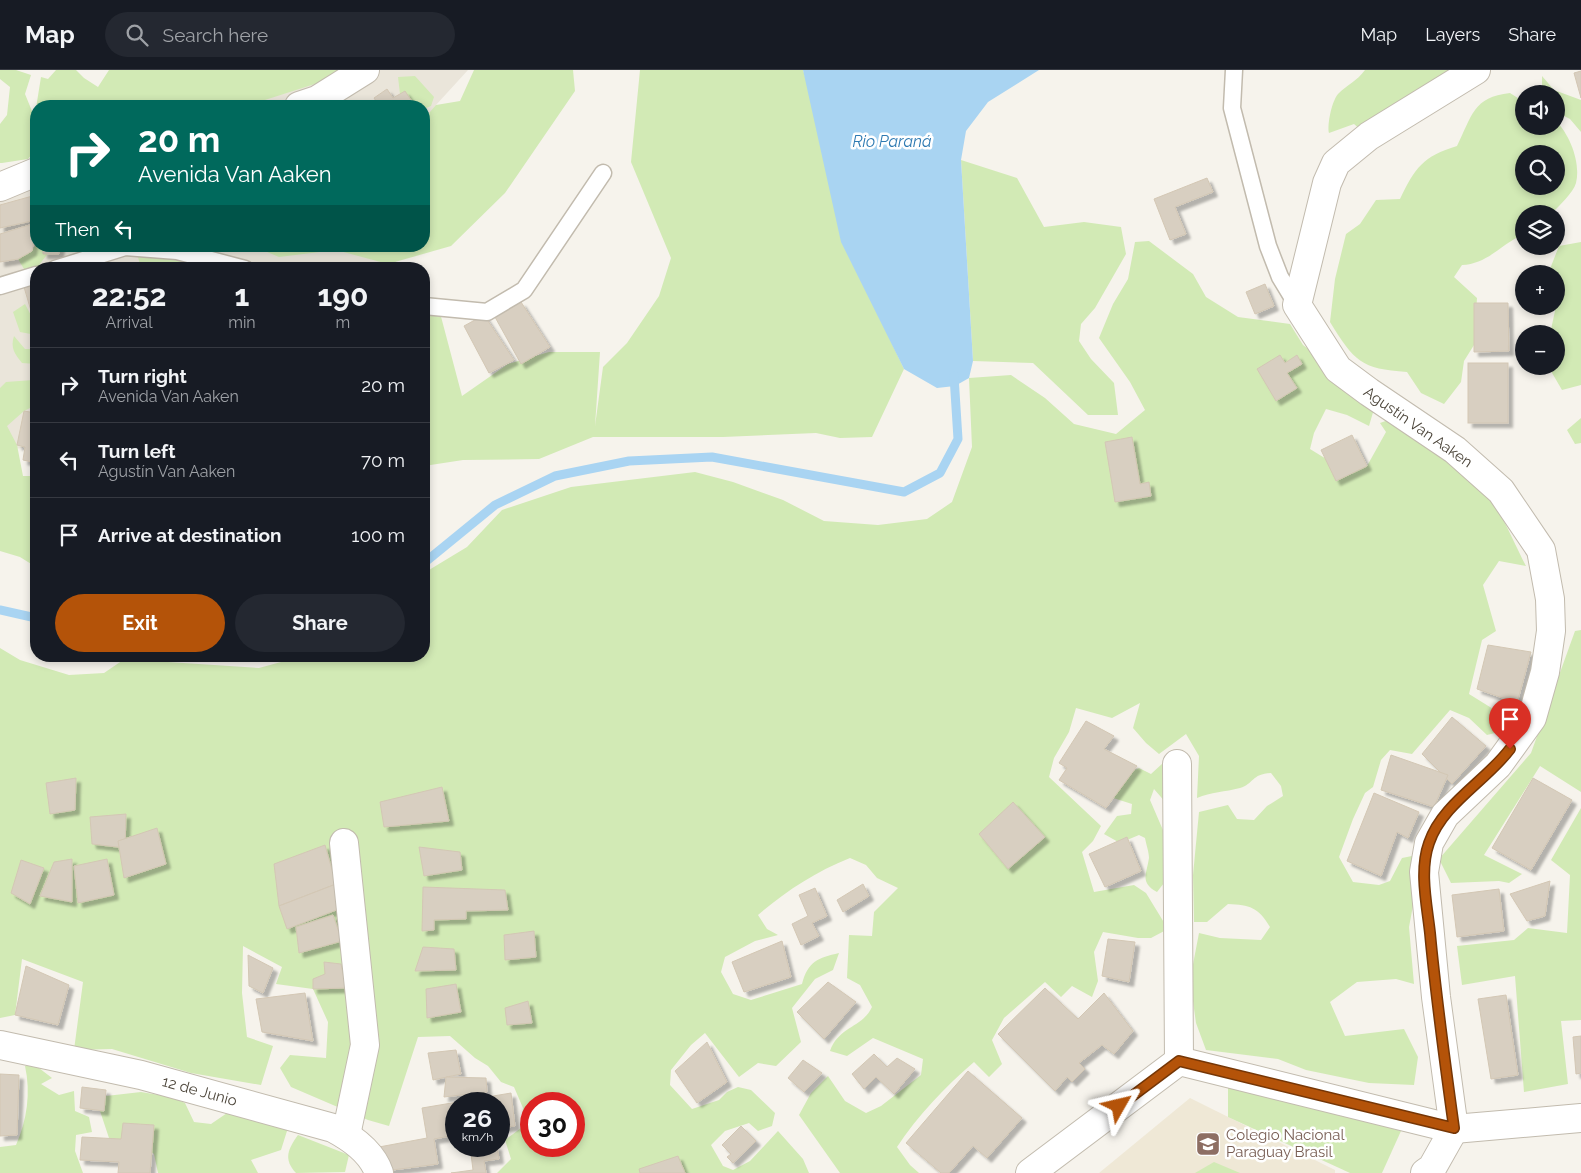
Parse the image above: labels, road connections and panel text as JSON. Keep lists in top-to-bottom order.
{
  "streets": {
    "street": ["Agustín Van Aaken", "12 de Junio"]
  },
  "water": ["Rio Paraná"],
  "places": {
    "school or university": ["Colegio Nacional Paraguay Brasil"]
  },
  "page": {
    "header": "Map",
    "search": "Search here",
    "nav": ["Map", "Layers", "Share"],
    "map_buttons": ["+", "−"],
    "turn": ["20 m", "Avenida Van Aaken"],
    "then": "Then",
    "eta": [
      "22:52",
      "Arrival",
      "1",
      "min",
      "190",
      "m"
    ],
    "list": [
      {
        "name": "Turn right",
        "note": "Avenida Van Aaken",
        "value": "20 m"
      },
      {
        "name": "Turn left",
        "note": "Agustín Van Aaken",
        "value": "70 m"
      },
      {
        "name": "Arrive at destination",
        "value": "100 m"
      }
    ],
    "buttons": ["Exit", "Share"],
    "speed": "26 km/h",
    "limit": "30"
  }
}
